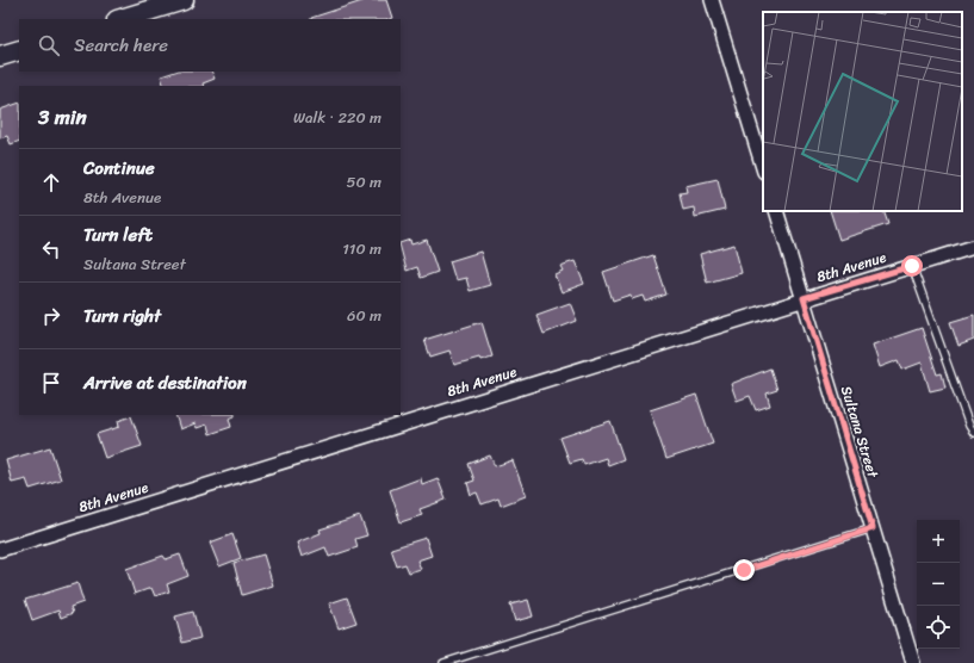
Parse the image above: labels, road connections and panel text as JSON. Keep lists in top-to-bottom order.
{
  "streets": {
    "street": ["8th Avenue", "Sultana Street"]
  },
  "crossings": [
    ["8th Avenue", "Sultana Street"]
  ],
  "page": {
    "search": "Search here",
    "heading": ["3 min", "Walk · 220 m"],
    "list": [
      ["Continue", "8th Avenue", "50 m"],
      ["Turn left", "Sultana Street", "110 m"],
      ["Turn right", "60 m"],
      "Arrive at destination"
    ],
    "map_buttons": ["+", "−"]
  }
}
